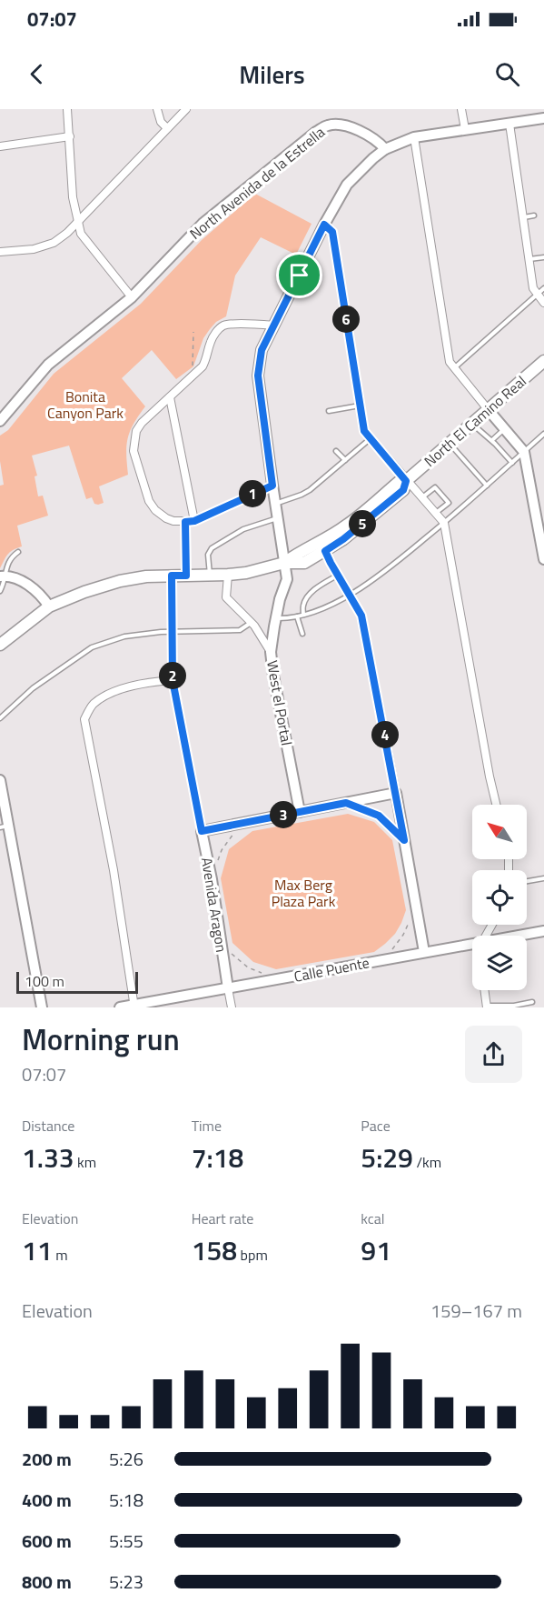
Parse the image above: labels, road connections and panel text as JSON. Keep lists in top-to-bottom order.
{
  "streets": {
    "main road": ["North El Camino Real"],
    "street": [
      "North Avenida de la Estrella",
      "West el Portal",
      "Avenida Aragon",
      "Calle Puente"
    ]
  },
  "crossings": [
    ["North Avenida de la Estrella", "West el Portal"],
    ["North El Camino Real", "West el Portal"],
    ["North El Camino Real", "Avenida Aragon"],
    ["Avenida Aragon", "Calle Puente"]
  ],
  "parks": ["Bonita Canyon Park", "Max Berg Plaza Park"],
  "scale_bar": "100 m",
  "north": "top left",
  "page": {
    "status": "07:07",
    "header": "Milers",
    "pins": [
      "6",
      "1",
      "5",
      "2",
      "4",
      "3"
    ],
    "scale": "100 m",
    "heading": ["Morning run", "07:07"],
    "stats": [
      ["Distance", "1.33 km"],
      ["Time", "7:18"],
      ["Pace", "5:29 /km"],
      ["Elevation", "11 m"],
      ["Heart rate", "158 bpm"],
      ["kcal", "91"]
    ],
    "chart": ["Elevation", "159–167 m"],
    "list": [
      {
        "name": "200 m",
        "note": "5:26"
      },
      {
        "name": "400 m",
        "note": "5:18"
      },
      {
        "name": "600 m",
        "note": "5:55"
      },
      {
        "name": "800 m",
        "note": "5:23"
      }
    ]
  }
}
